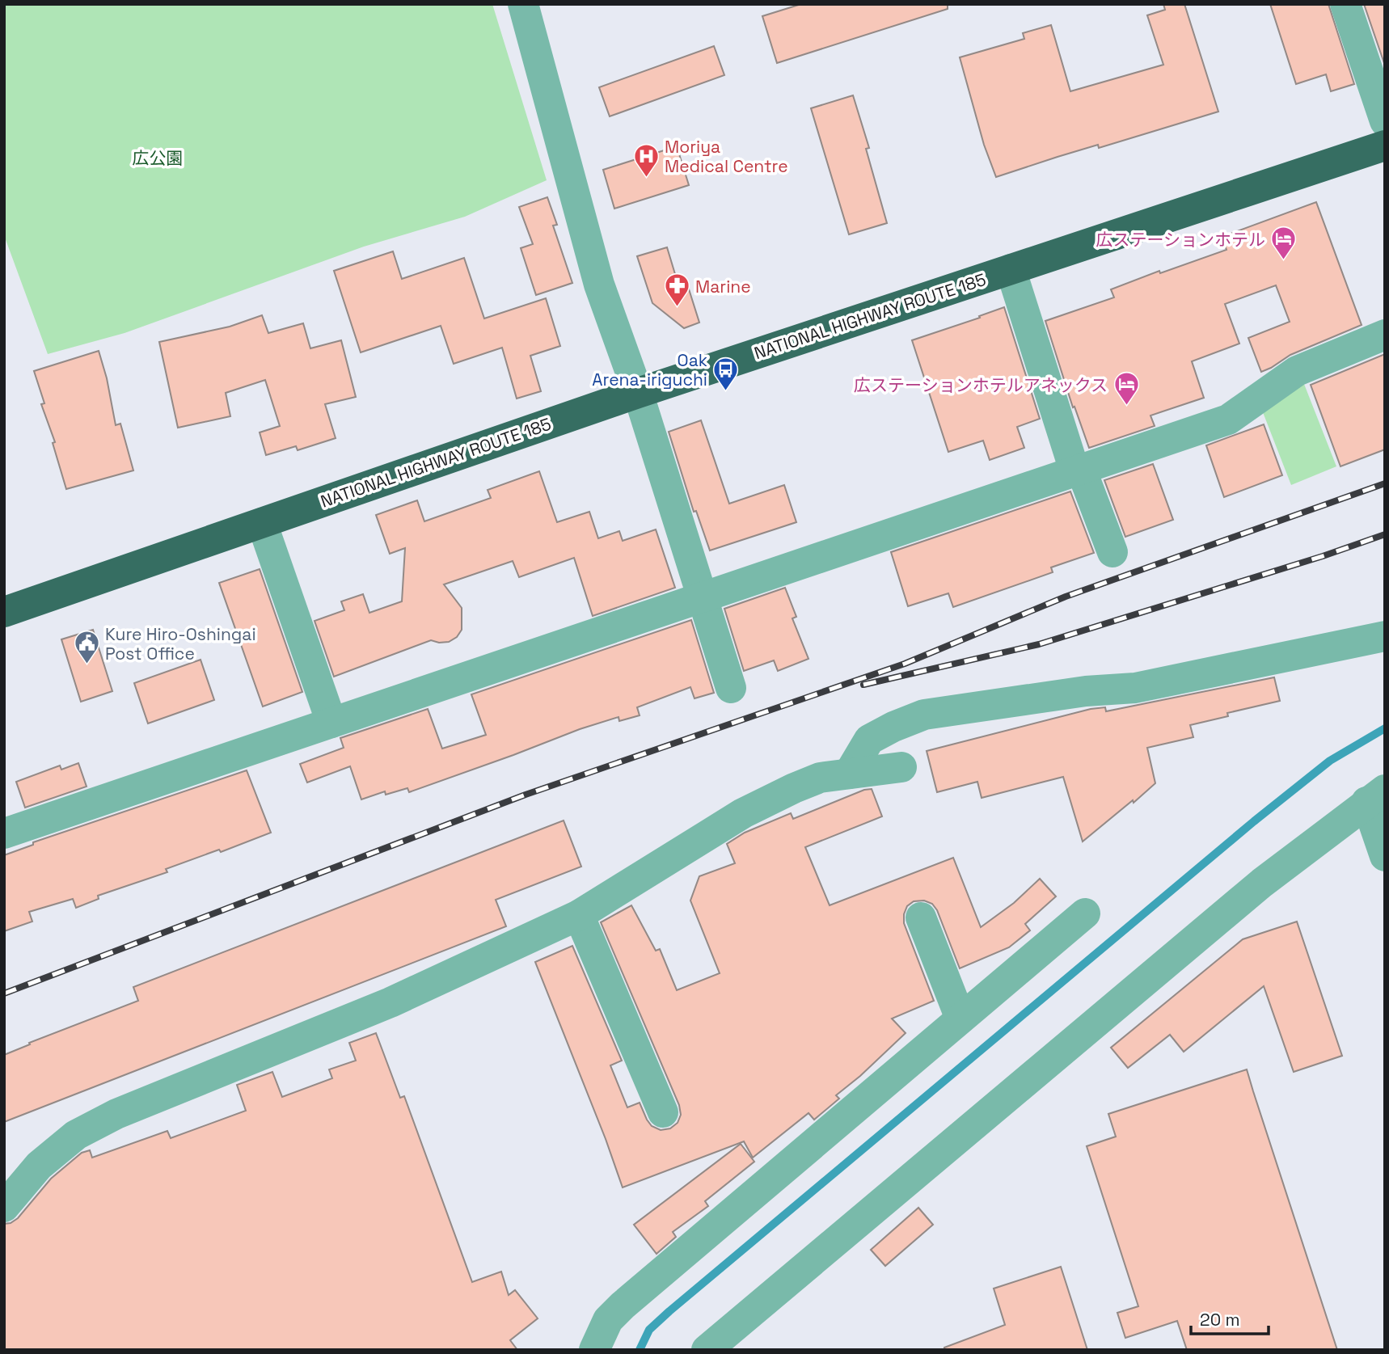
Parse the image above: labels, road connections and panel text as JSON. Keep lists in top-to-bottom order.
{
  "streets": {
    "highway": ["NATIONAL HIGHWAY ROUTE 185"]
  },
  "parks": ["広公園"],
  "places": {
    "hospital": ["Moriya Medical Centre"],
    "hotel": ["広ステーションホテル", "広ステーションホテルアネックス"],
    "pharmacy": ["Marine"],
    "bus stop": ["Oak Arena-iriguchi"],
    "public building": ["Kure Hiro-Oshingai Post Office"]
  },
  "scale_bar": "20 m"
}
